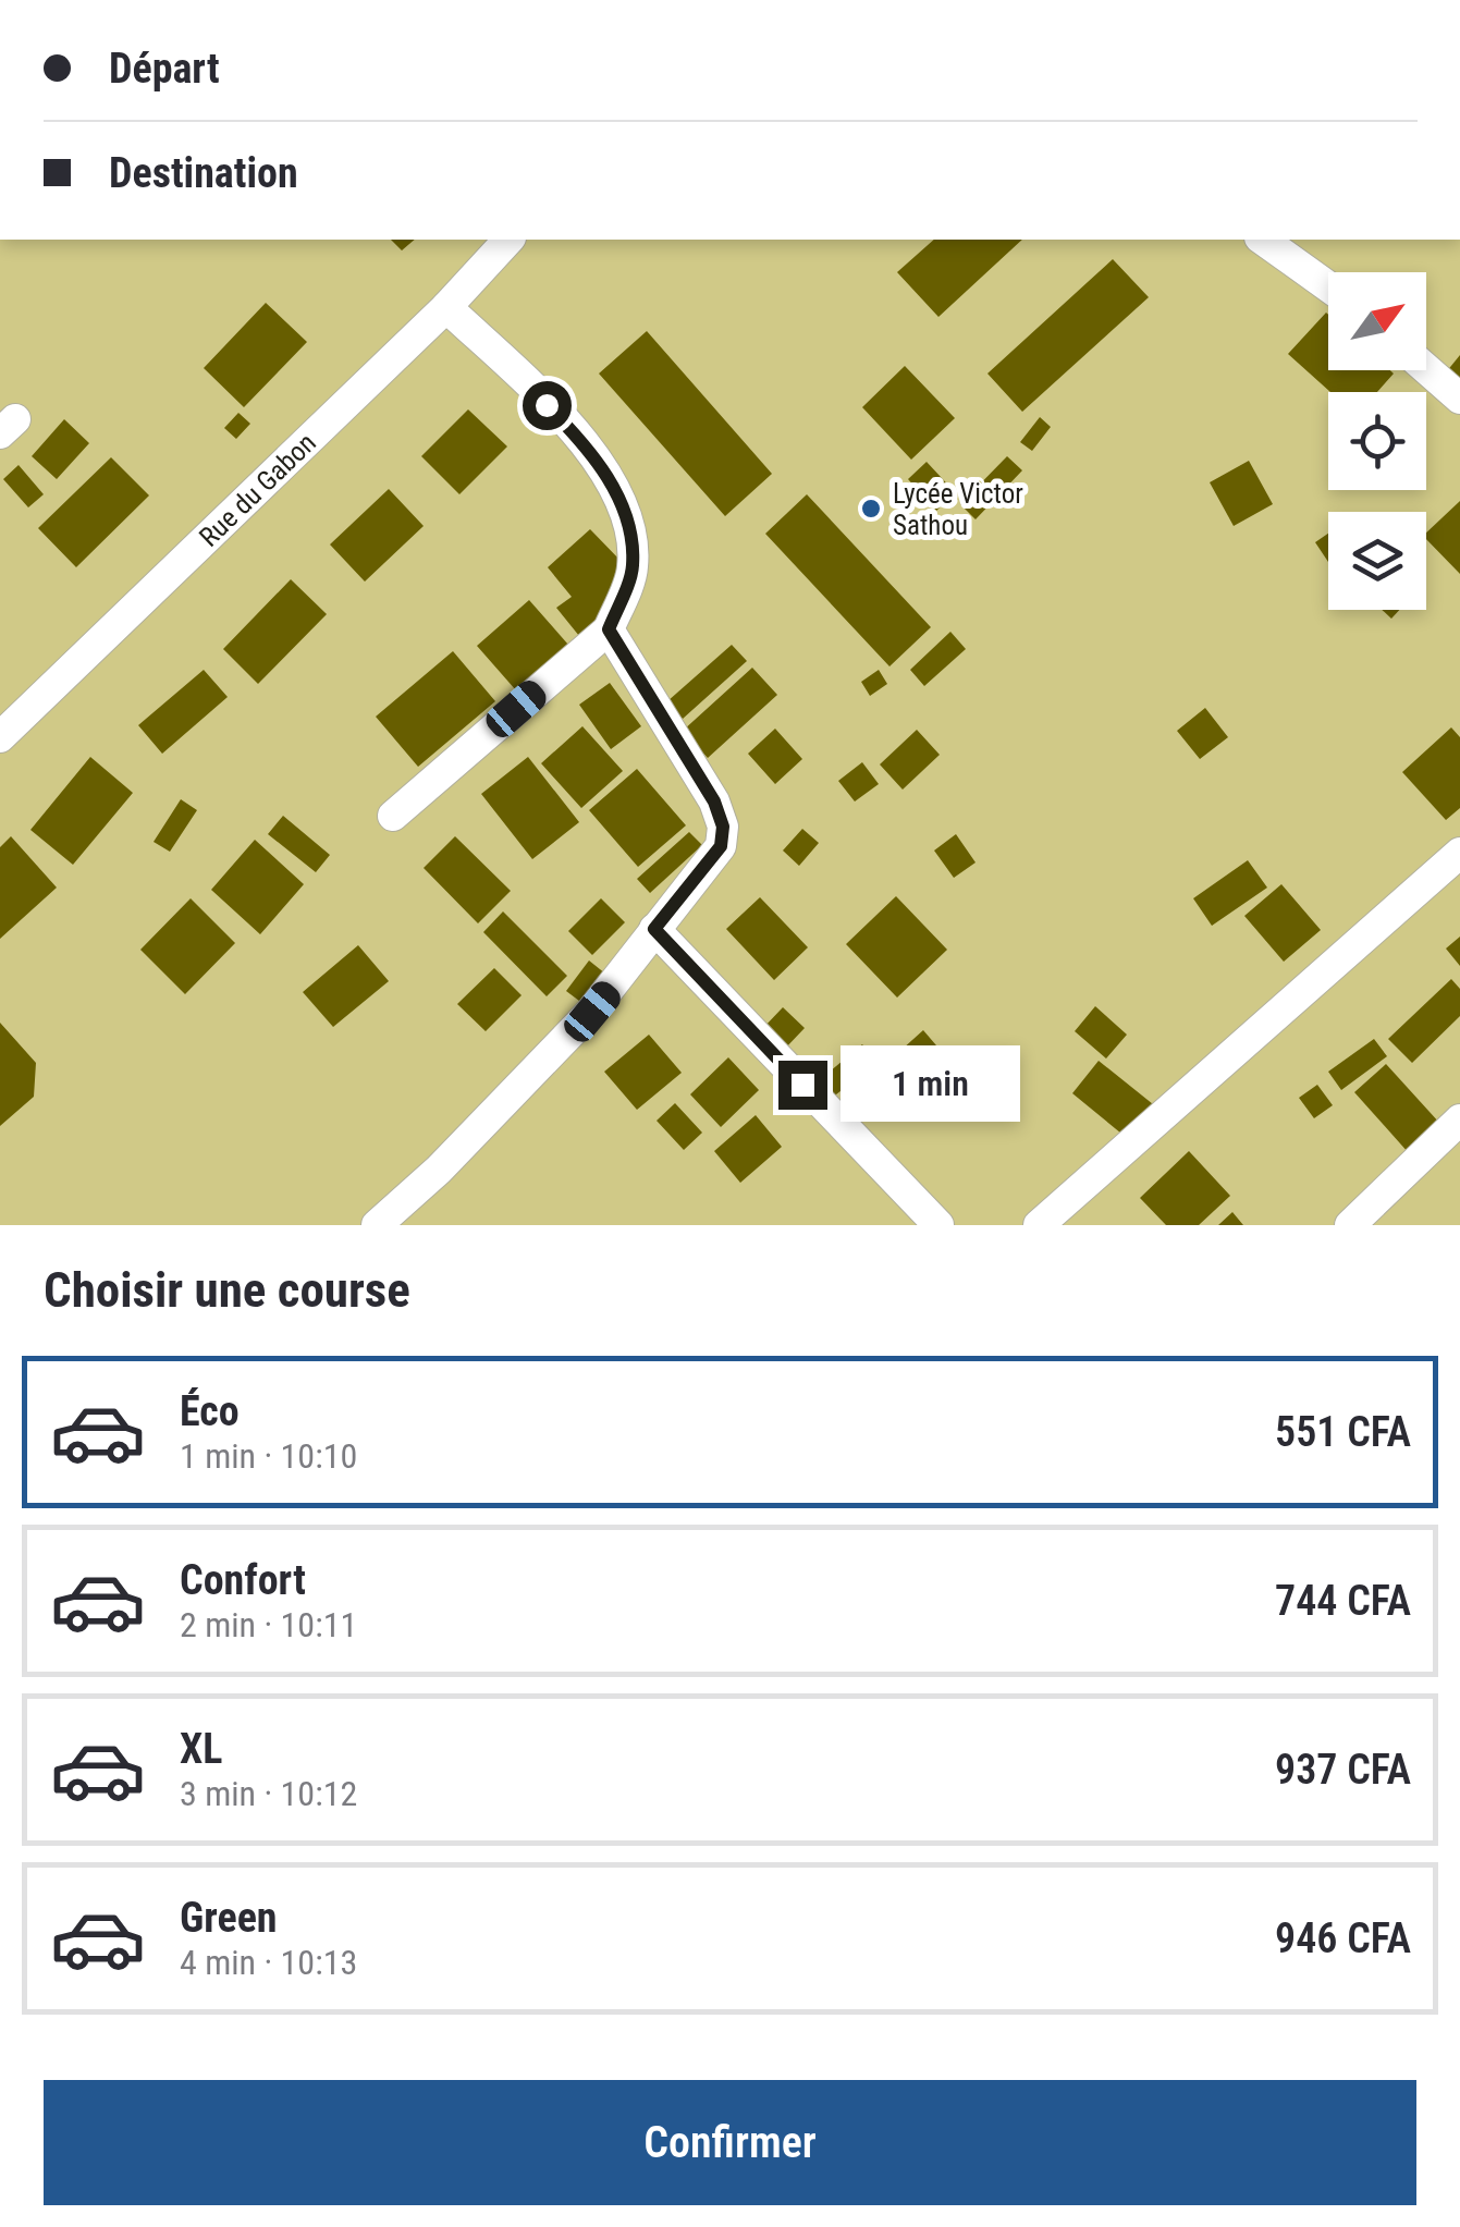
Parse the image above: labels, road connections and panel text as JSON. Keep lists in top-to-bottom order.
{
  "streets": {
    "street": ["Rue du Gabon"]
  },
  "places": ["Lycée Victor Sathou"],
  "north": "top right",
  "page": {
    "banner": ["Départ", "Destination"],
    "bubble": "1 min",
    "heading": "Choisir une course",
    "list": [
      {
        "name": "Éco",
        "note": "1 min · 10:10",
        "value": "551 CFA"
      },
      {
        "name": "Confort",
        "note": "2 min · 10:11",
        "value": "744 CFA"
      },
      {
        "name": "XL",
        "note": "3 min · 10:12",
        "value": "937 CFA"
      },
      {
        "name": "Green",
        "note": "4 min · 10:13",
        "value": "946 CFA"
      }
    ],
    "buttons": "Confirmer"
  }
}
